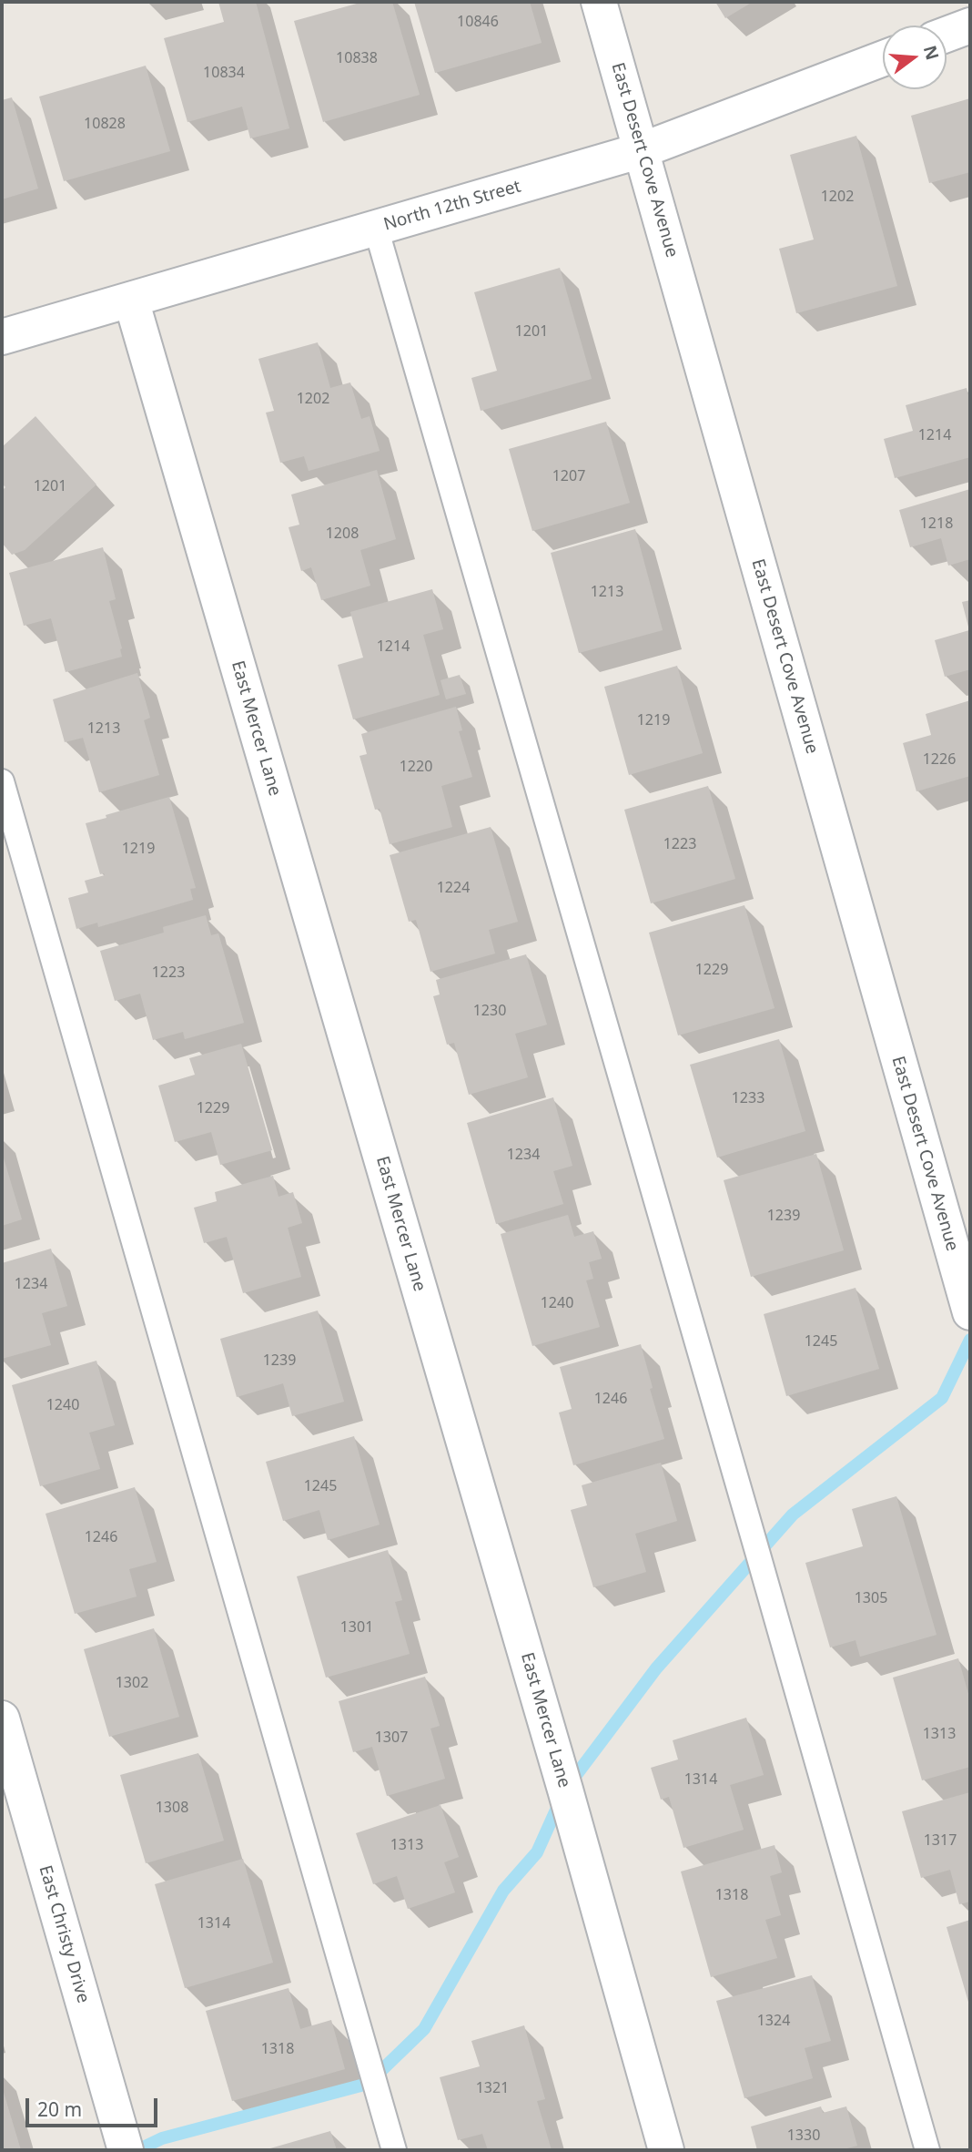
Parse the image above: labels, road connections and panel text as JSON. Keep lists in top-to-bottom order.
{
  "streets": {
    "street": [
      "East Desert Cove Avenue",
      "North 12th Street",
      "East Mercer Lane",
      "East Christy Drive"
    ]
  },
  "crossings": [
    ["East Desert Cove Avenue", "North 12th Street"],
    ["North 12th Street", "East Mercer Lane"]
  ],
  "house_numbers": [
    "10846",
    "10838",
    "10834",
    "10828",
    "1202",
    "1201",
    "1202",
    "1214",
    "1207",
    "1201",
    "1218",
    "1208",
    "1213",
    "1214",
    "1219",
    "1213",
    "1226",
    "1220",
    "1223",
    "1219",
    "1224",
    "1229",
    "1223",
    "1230",
    "1233",
    "1229",
    "1234",
    "1239",
    "1234",
    "1240",
    "1245",
    "1239",
    "1246",
    "1240",
    "1245",
    "1246",
    "1305",
    "1301",
    "1302",
    "1313",
    "1307",
    "1314",
    "1308",
    "1317",
    "1313",
    "1318",
    "1314",
    "1324",
    "1318",
    "1321",
    "1330"
  ],
  "scale_bar": "20 m",
  "north": "right"
}
